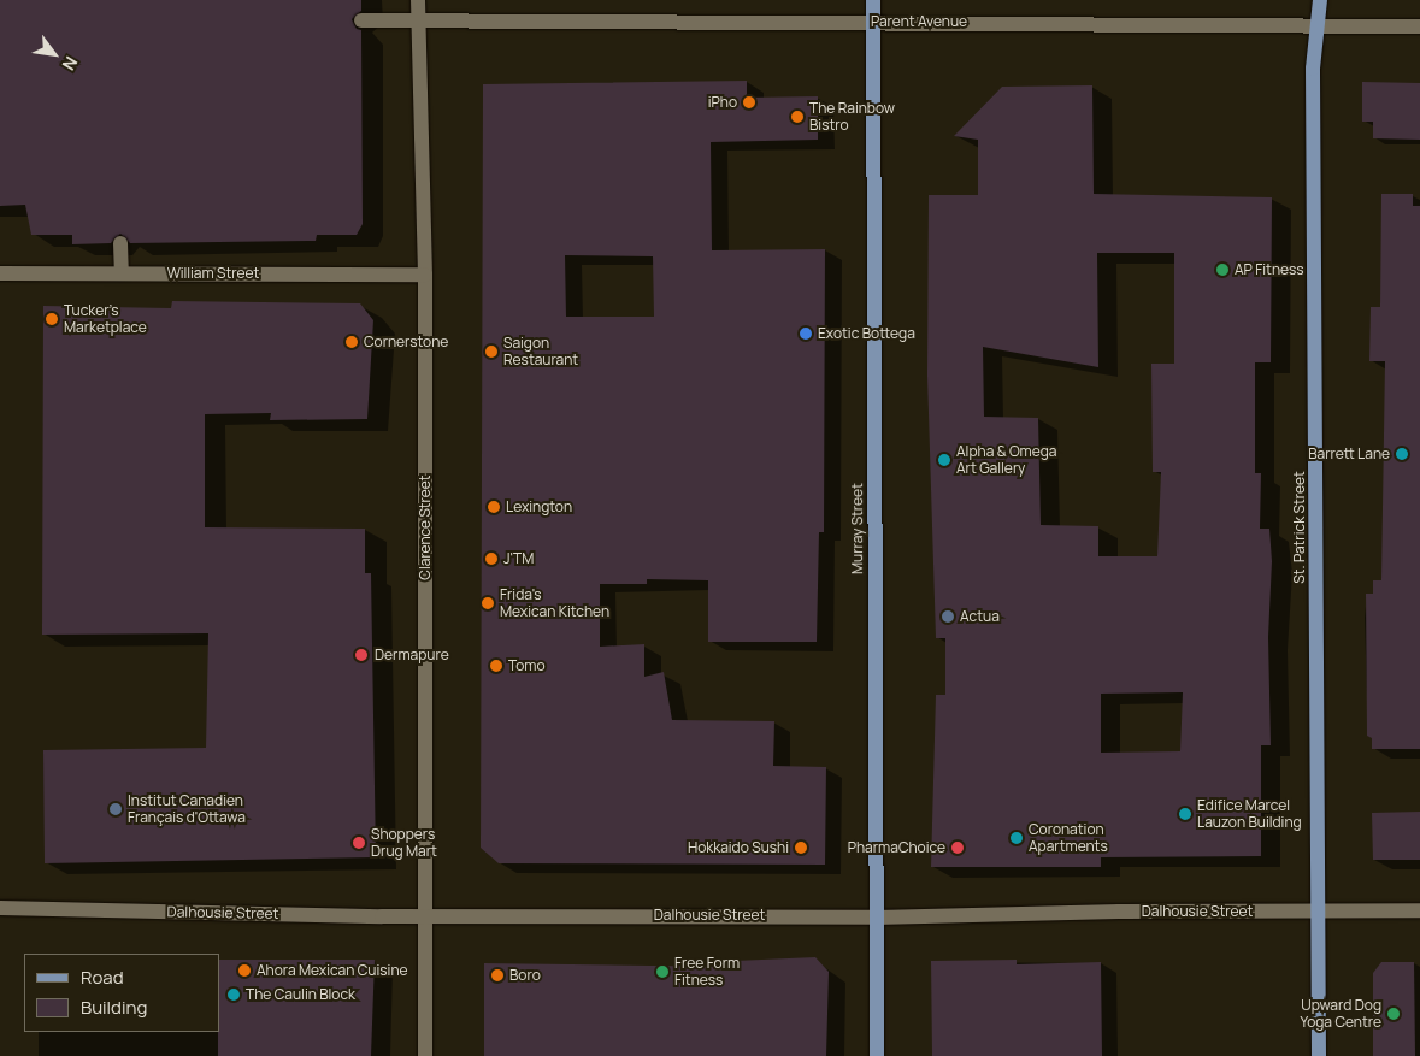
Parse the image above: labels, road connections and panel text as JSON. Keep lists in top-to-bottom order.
{
  "streets": {
    "main road": ["St. Patrick Street", "Murray Street"],
    "street": [
      "Parent Avenue",
      "William Street",
      "Clarence Street",
      "Dalhousie Street"
    ]
  },
  "crossings": [
    ["Parent Avenue", "Clarence Street"],
    ["Parent Avenue", "St. Patrick Street"],
    ["Parent Avenue", "Murray Street"],
    ["William Street", "Clarence Street"],
    ["Clarence Street", "Dalhousie Street"],
    ["St. Patrick Street", "Dalhousie Street"],
    ["Murray Street", "Dalhousie Street"]
  ],
  "places": [
    "iPho",
    "The Rainbow Bistro",
    "AP Fitness",
    "Tucker’s Marketplace",
    "Exotic Bottega",
    "Cornerstone",
    "Saigon Restaurant",
    "Barrett Lane",
    "Alpha & Omega Art Gallery",
    "Lexington",
    "J'TM",
    "Frida's Mexican Kitchen",
    "Actua",
    "Dermapure",
    "Tomo",
    "Institut Canadien Français d'Ottawa",
    "Edifice Marcel Lauzon Building",
    "Coronation Apartments",
    "Shoppers Drug Mart",
    "Hokkaido Sushi",
    "PharmaChoice",
    "Ahora Mexican Cuisine",
    "Free Form Fitness",
    "Boro",
    "The Caulin Block",
    "Upward Dog Yoga Centre"
  ],
  "legend": ["Road", "Building"],
  "north": "bottom right"
}
